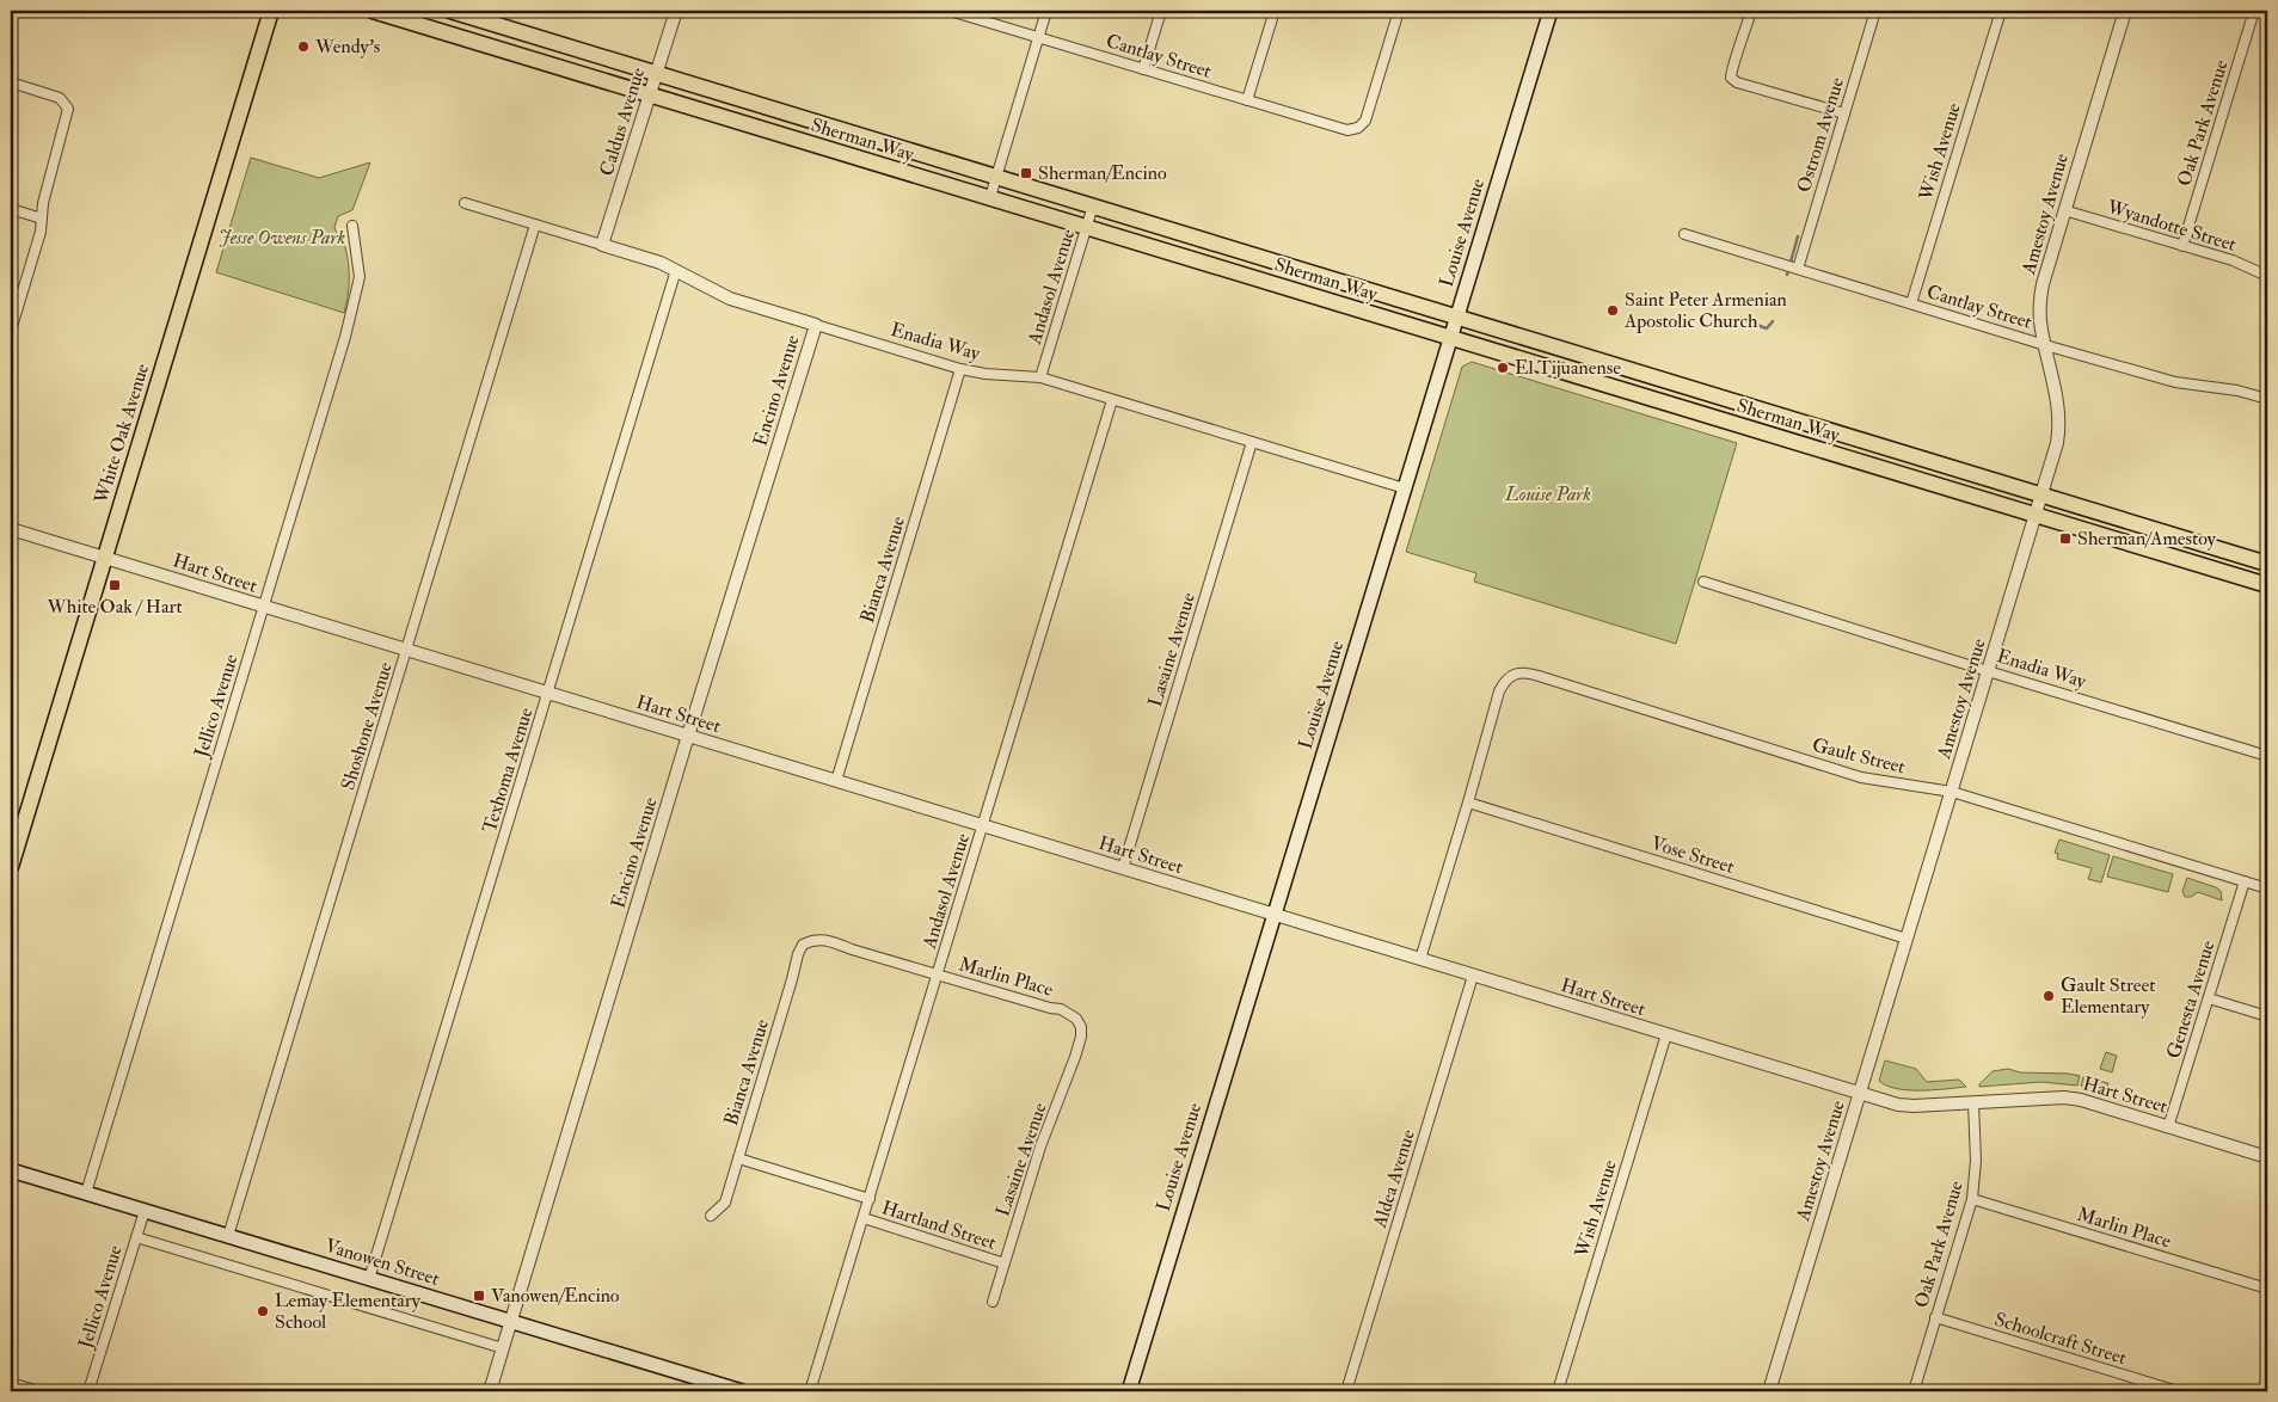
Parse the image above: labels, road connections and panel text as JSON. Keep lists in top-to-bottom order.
{
  "streets": {
    "main road": [
      "Sherman Way",
      "Louise Avenue",
      "White Oak Avenue",
      "Vanowen Street"
    ],
    "street": [
      "Cantlay Street",
      "Caldus Avenue",
      "Oak Park Avenue",
      "Ostrom Avenue",
      "Wish Avenue",
      "Amestoy Avenue",
      "Wyandotte Street",
      "Andasol Avenue",
      "Enadia Way",
      "Encino Avenue",
      "Bianca Avenue",
      "Hart Street",
      "Lasaine Avenue",
      "Jellico Avenue",
      "Shoshone Avenue",
      "Gault Street",
      "Texhoma Avenue",
      "Vose Street",
      "Marlin Place",
      "Genesta Avenue",
      "Aldea Avenue",
      "Hartland Street",
      "Schoolcraft Street"
    ]
  },
  "crossings": [
    ["Cantlay Street", "Ostrom Avenue"],
    ["Cantlay Street", "Wish Avenue"],
    ["Cantlay Street", "Amestoy Avenue"],
    ["Caldus Avenue", "Sherman Way"],
    ["Caldus Avenue", "Enadia Way"],
    ["Oak Park Avenue", "Wyandotte Street"],
    ["Oak Park Avenue", "Hart Street"],
    ["Oak Park Avenue", "Marlin Place"],
    ["Oak Park Avenue", "Schoolcraft Street"],
    ["Sherman Way", "Amestoy Avenue"],
    ["Sherman Way", "Louise Avenue"],
    ["Sherman Way", "Andasol Avenue"],
    ["Wish Avenue", "Hart Street"],
    ["Amestoy Avenue", "Wyandotte Street"],
    ["Amestoy Avenue", "Enadia Way"],
    ["Amestoy Avenue", "Hart Street"],
    ["Amestoy Avenue", "Gault Street"],
    ["Amestoy Avenue", "Vose Street"],
    ["Louise Avenue", "Enadia Way"],
    ["Louise Avenue", "Hart Street"],
    ["Andasol Avenue", "Enadia Way"],
    ["Andasol Avenue", "Hart Street"],
    ["Andasol Avenue", "Marlin Place"],
    ["Andasol Avenue", "Hartland Street"],
    ["Enadia Way", "Encino Avenue"],
    ["Enadia Way", "Bianca Avenue"],
    ["Enadia Way", "Lasaine Avenue"],
    ["Enadia Way", "Shoshone Avenue"],
    ["Enadia Way", "Texhoma Avenue"],
    ["Encino Avenue", "Hart Street"],
    ["Encino Avenue", "Vanowen Street"],
    ["White Oak Avenue", "Hart Street"],
    ["Bianca Avenue", "Hart Street"],
    ["Bianca Avenue", "Marlin Place"],
    ["Bianca Avenue", "Hartland Street"],
    ["Hart Street", "Lasaine Avenue"],
    ["Hart Street", "Jellico Avenue"],
    ["Hart Street", "Shoshone Avenue"],
    ["Hart Street", "Texhoma Avenue"],
    ["Hart Street", "Genesta Avenue"],
    ["Hart Street", "Aldea Avenue"],
    ["Lasaine Avenue", "Marlin Place"],
    ["Lasaine Avenue", "Hartland Street"],
    ["Jellico Avenue", "Vanowen Street"],
    ["Shoshone Avenue", "Vanowen Street"],
    ["Gault Street", "Vose Street"],
    ["Gault Street", "Genesta Avenue"],
    ["Texhoma Avenue", "Vanowen Street"]
  ],
  "parks": ["Jesse Owens Park", "Louise Park"],
  "places": {
    "other": [
      "Wendy's",
      "Saint Peter Armenian Apostolic Church",
      "El Tijuanense",
      "Gault Street Elementary",
      "Lemay Elementary School"
    ],
    "transit": [
      "Sherman/Encino",
      "Sherman/Amestoy",
      "White Oak / Hart",
      "Vanowen/Encino"
    ]
  }
}
